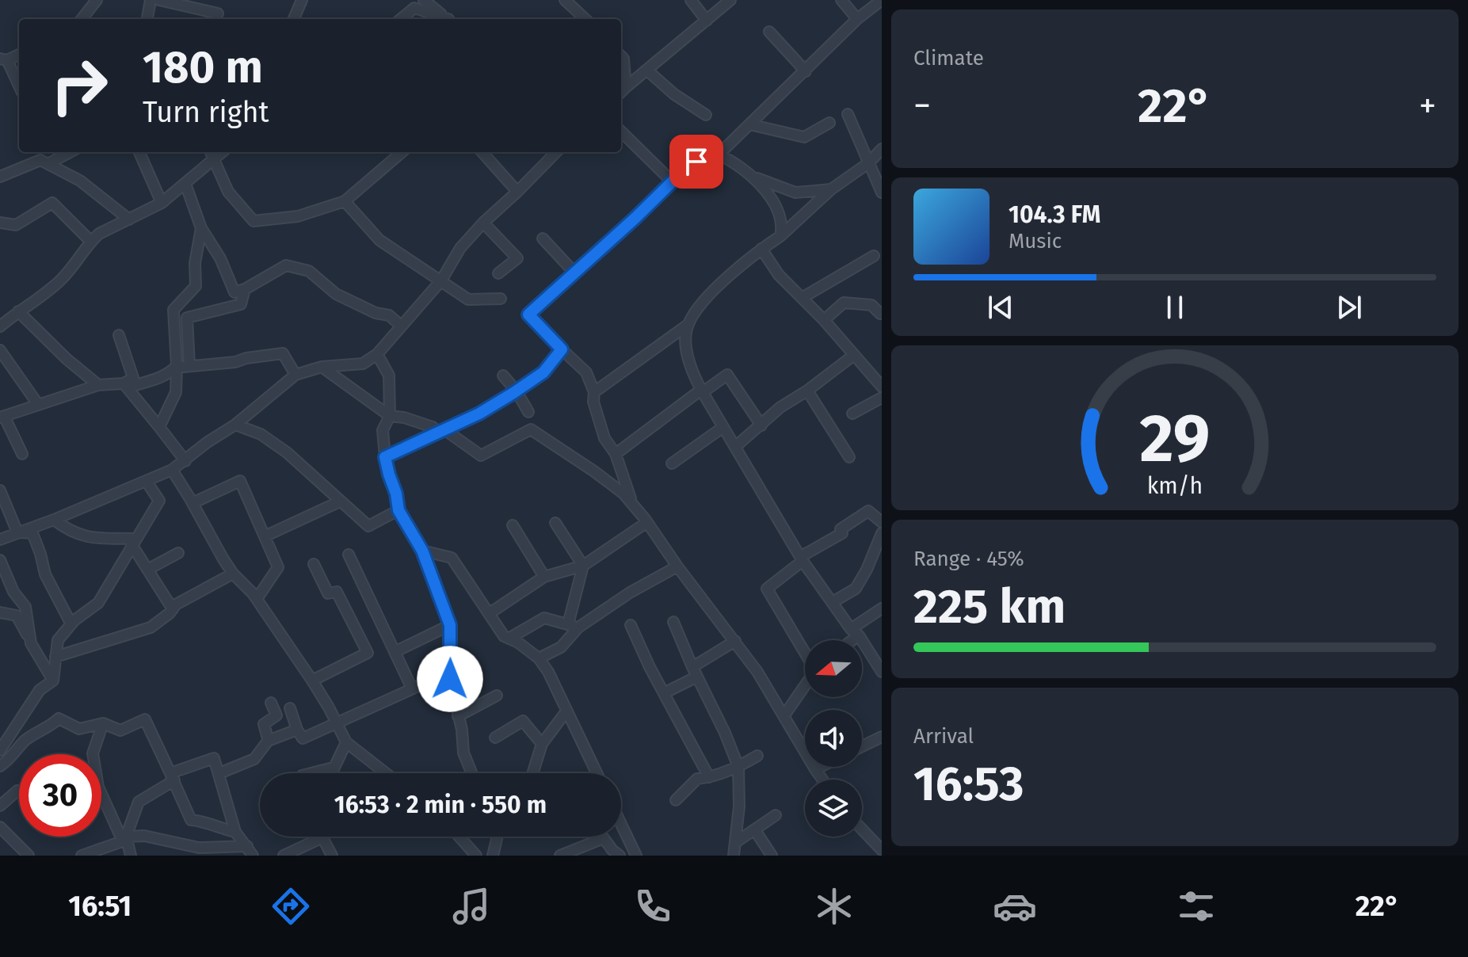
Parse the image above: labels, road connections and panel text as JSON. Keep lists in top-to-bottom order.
{
  "north": "left",
  "page": {
    "tile": [
      "Climate",
      ["Range · 45%", "225 km"],
      ["Arrival", "16:53"]
    ],
    "turn": ["180 m", "Turn right"],
    "heat": ["−", "22°", "+"],
    "song": ["104.3 FM", "Music"],
    "limit": "30",
    "trip": "16:53 · 2 min · 550 m",
    "tabs": ["16:51", "22°"],
    "gauge": ["29", "km/h"]
  }
}
